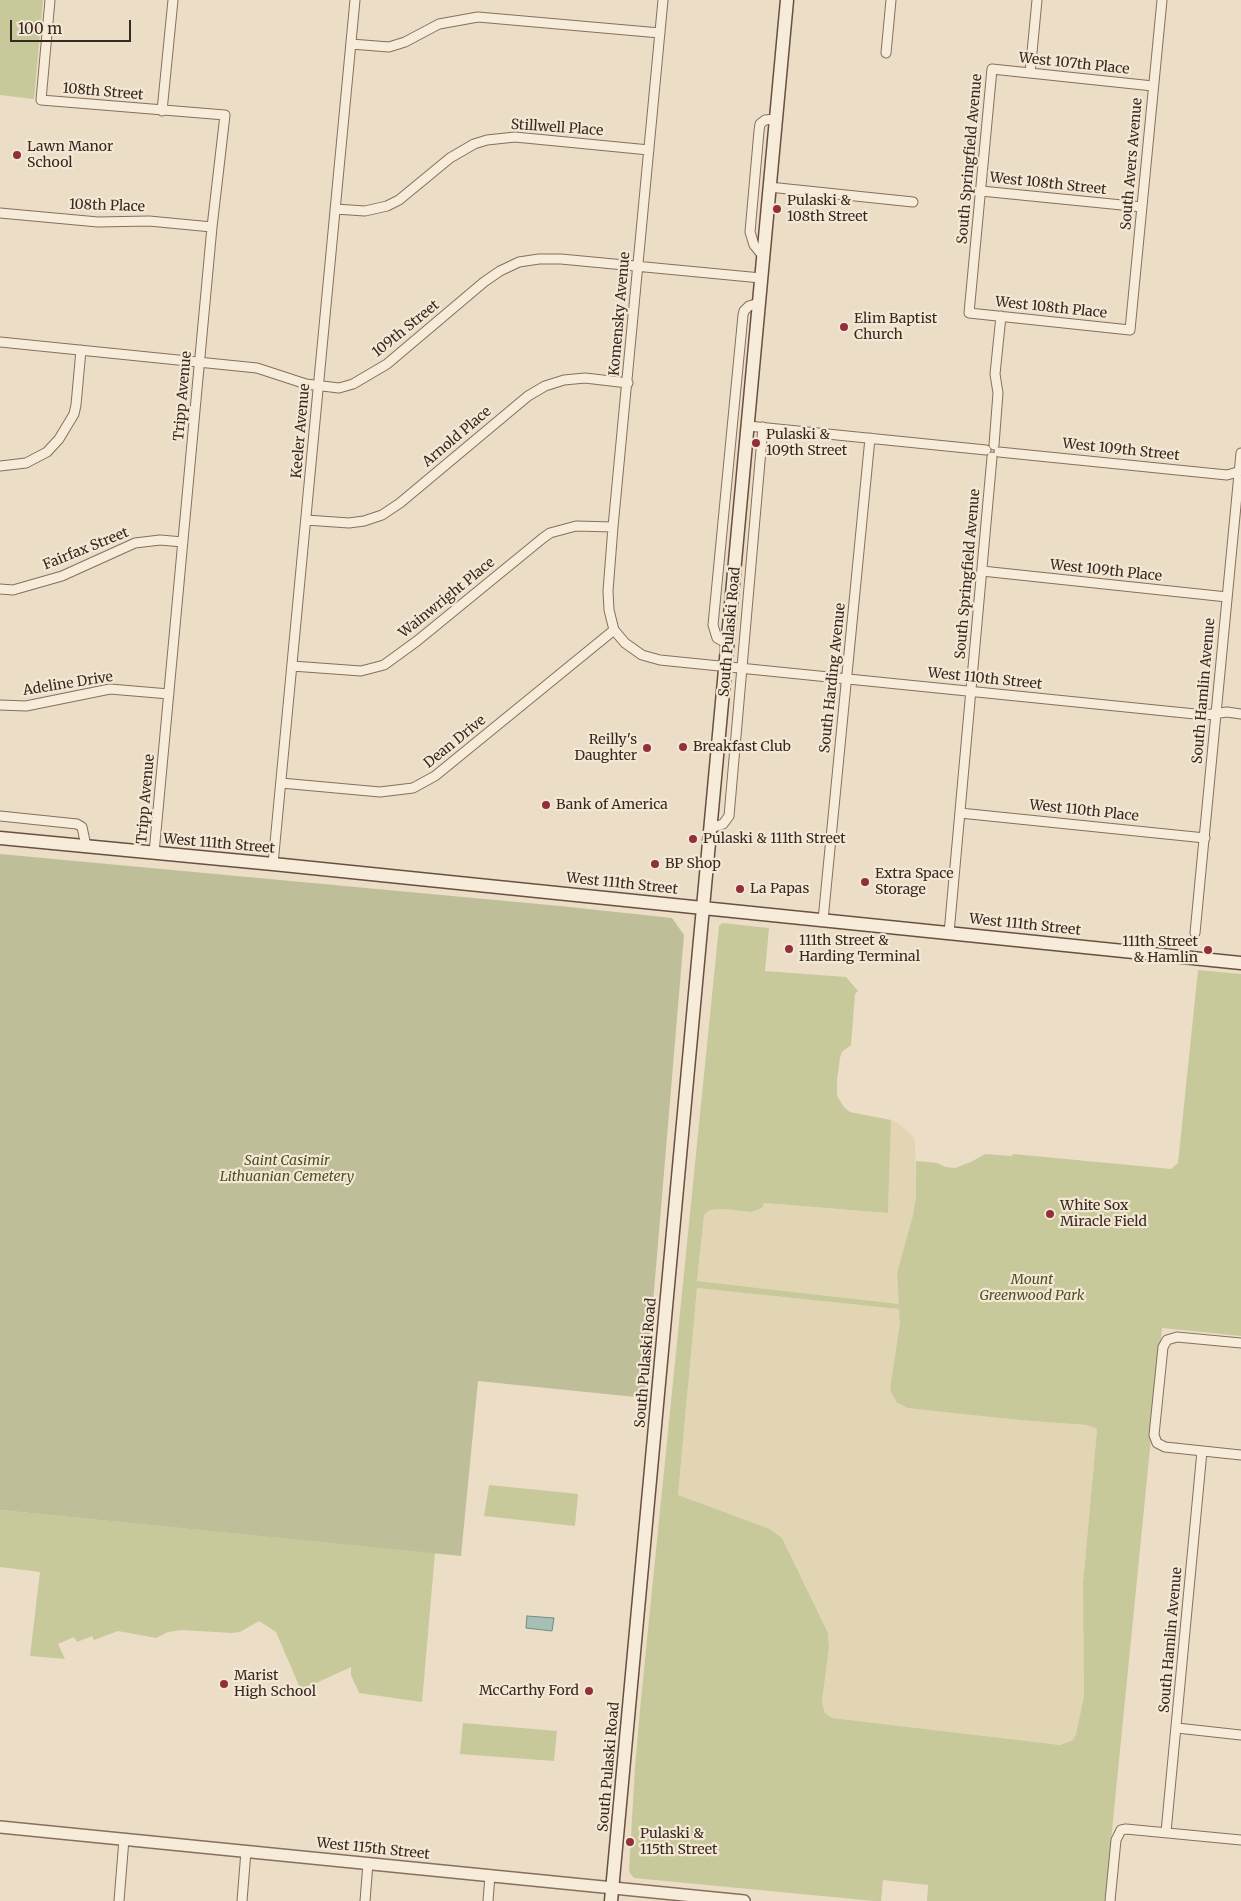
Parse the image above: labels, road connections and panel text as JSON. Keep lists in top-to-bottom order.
{
  "streets": {
    "main road": ["South Pulaski Road", "West 111th Street"],
    "street": [
      "West 107th Place",
      "108th Street",
      "Stillwell Place",
      "South Springfield Avenue",
      "South Avers Avenue",
      "West 108th Street",
      "108th Place",
      "West 108th Place",
      "Komensky Avenue",
      "109th Street",
      "Tripp Avenue",
      "Keeler Avenue",
      "Arnold Place",
      "West 109th Street",
      "Fairfax Street",
      "West 109th Place",
      "Wainwright Place",
      "South Harding Avenue",
      "West 110th Street",
      "Adeline Drive",
      "South Hamlin Avenue",
      "Dean Drive",
      "West 110th Place",
      "West 115th Street"
    ]
  },
  "crossings": [
    ["West 107th Place", "South Springfield Avenue"],
    ["West 107th Place", "South Avers Avenue"],
    ["108th Street", "Tripp Avenue"],
    ["Stillwell Place", "Komensky Avenue"],
    ["Stillwell Place", "Keeler Avenue"],
    ["South Springfield Avenue", "West 108th Street"],
    ["South Springfield Avenue", "West 108th Place"],
    ["South Springfield Avenue", "West 109th Street"],
    ["South Springfield Avenue", "West 109th Place"],
    ["South Springfield Avenue", "West 110th Street"],
    ["South Springfield Avenue", "West 110th Place"],
    ["South Springfield Avenue", "West 111th Street"],
    ["South Avers Avenue", "West 108th Street"],
    ["South Avers Avenue", "West 108th Place"],
    ["108th Place", "Tripp Avenue"],
    ["Komensky Avenue", "109th Street"],
    ["Komensky Avenue", "Arnold Place"],
    ["Komensky Avenue", "Wainwright Place"],
    ["Komensky Avenue", "West 110th Street"],
    ["Komensky Avenue", "Dean Drive"],
    ["109th Street", "Tripp Avenue"],
    ["109th Street", "Keeler Avenue"],
    ["109th Street", "South Pulaski Road"],
    ["Tripp Avenue", "Fairfax Street"],
    ["Tripp Avenue", "Adeline Drive"],
    ["Tripp Avenue", "West 111th Street"],
    ["Keeler Avenue", "Arnold Place"],
    ["Keeler Avenue", "Wainwright Place"],
    ["Keeler Avenue", "Dean Drive"],
    ["Keeler Avenue", "West 111th Street"],
    ["West 109th Street", "South Pulaski Road"],
    ["West 109th Street", "South Harding Avenue"],
    ["West 109th Street", "South Hamlin Avenue"],
    ["West 109th Place", "South Hamlin Avenue"],
    ["South Pulaski Road", "West 110th Street"],
    ["South Pulaski Road", "West 111th Street"],
    ["South Pulaski Road", "West 115th Street"],
    ["South Harding Avenue", "West 110th Street"],
    ["South Harding Avenue", "West 111th Street"],
    ["West 110th Street", "South Hamlin Avenue"],
    ["West 110th Street", "Dean Drive"],
    ["South Hamlin Avenue", "West 110th Place"]
  ],
  "parks": ["Saint Casimir Lithuanian Cemetery", "Mount Greenwood Park"],
  "places": [
    "Lawn Manor School",
    "Pulaski & 108th Street",
    "Elim Baptist Church",
    "Pulaski & 109th Street",
    "Breakfast Club",
    "Reilly's Daughter",
    "Bank of America",
    "Pulaski & 111th Street",
    "BP Shop",
    "Extra Space Storage",
    "La Papas",
    "111th Street & Harding Terminal",
    "111th Street & Hamlin",
    "White Sox Miracle Field",
    "Marist High School",
    "McCarthy Ford",
    "Pulaski & 115th Street"
  ],
  "scale_bar": "100 m"
}
